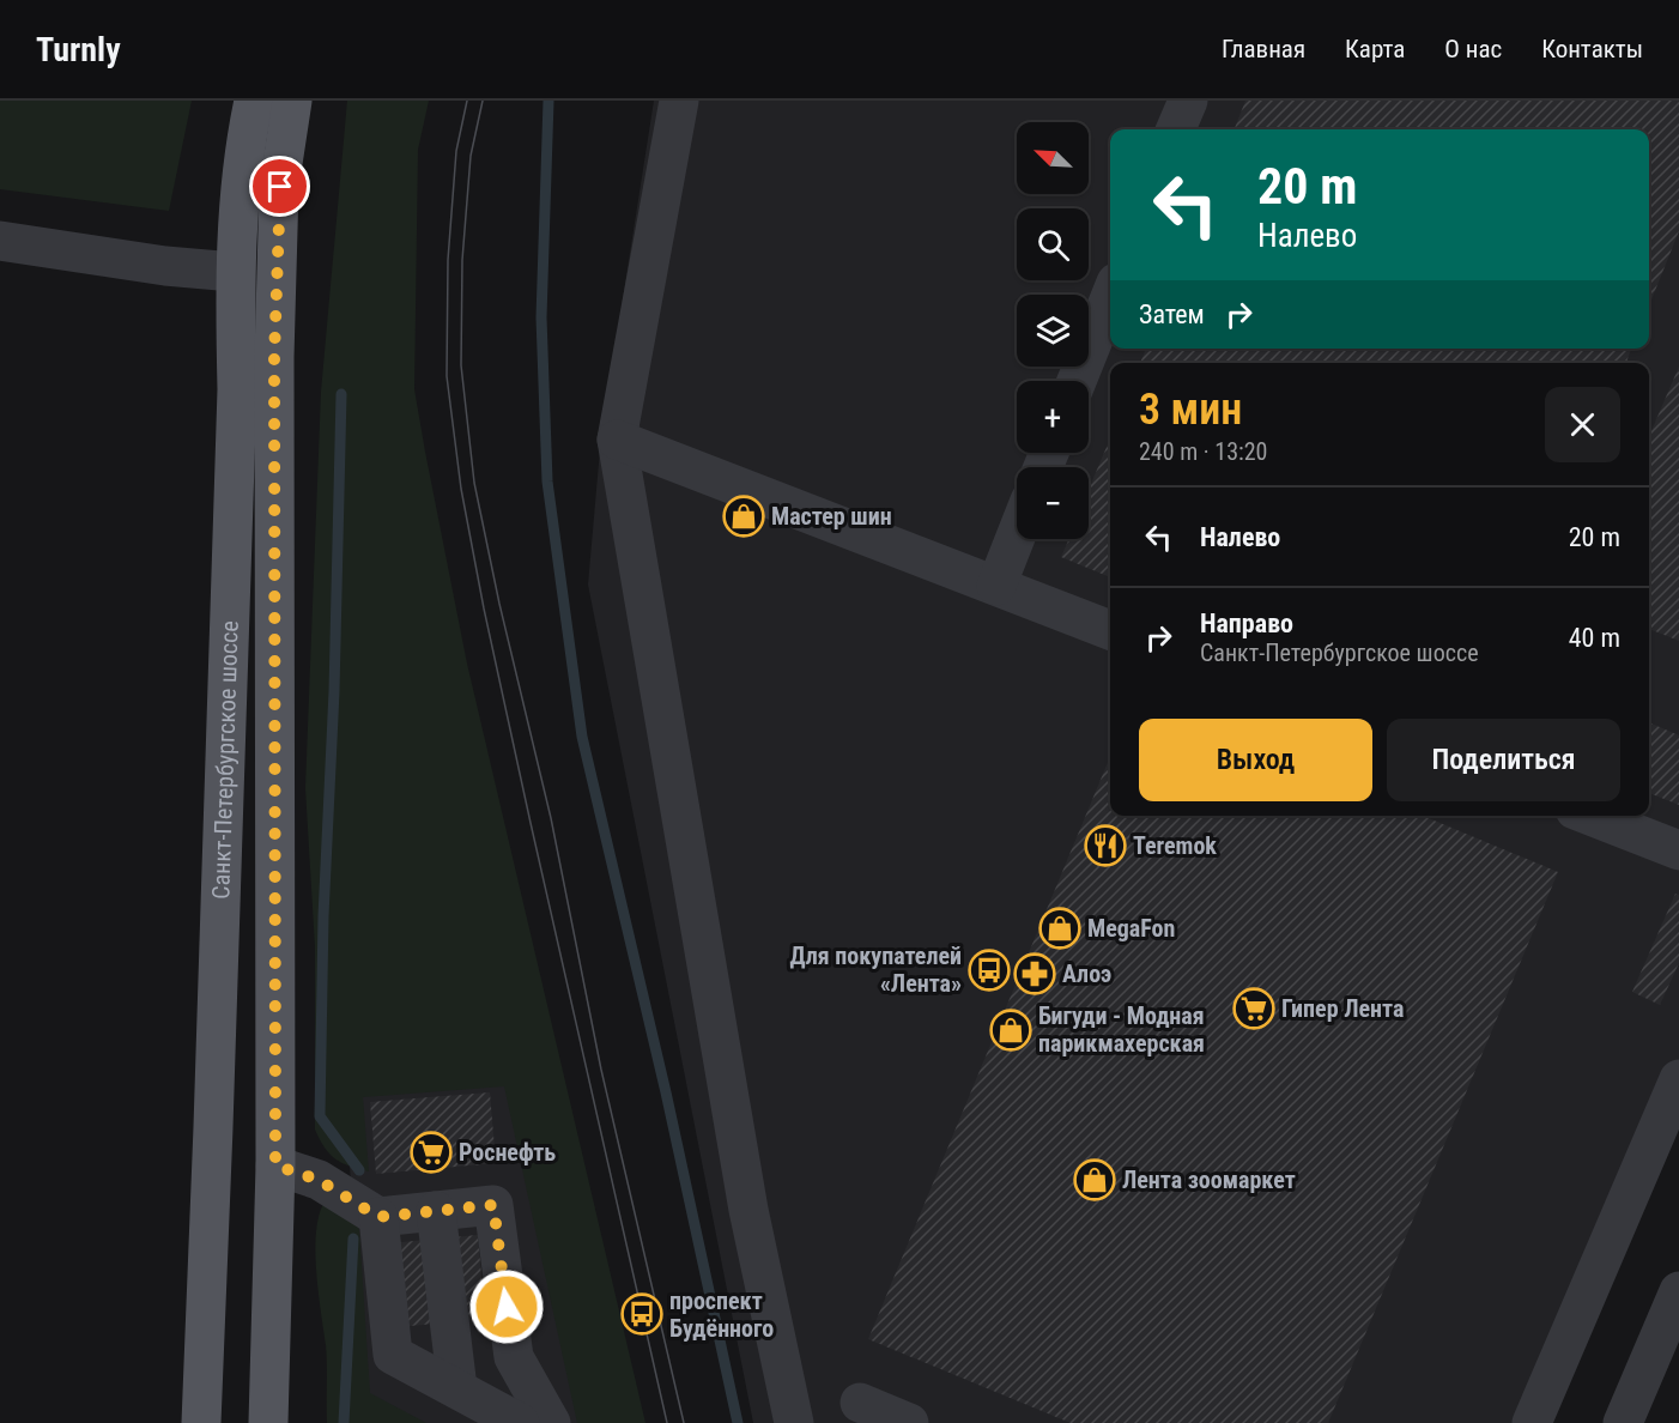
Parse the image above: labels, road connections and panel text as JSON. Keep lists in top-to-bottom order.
{
  "streets": {
    "main road": ["Санкт-Петербургское шоссе"]
  },
  "places": {
    "shop": [
      "Мастер шин",
      "MegaFon",
      "Бигуди - Модная парикмахерская",
      "Лента зоомаркет"
    ],
    "restaurant": ["Teremok"],
    "bus stop": ["Для покупателей «Лента»", "проспект Будённого"],
    "pharmacy": ["Алоэ"],
    "supermarket": ["Гипер Лента", "Роснефть"]
  },
  "north": "top left",
  "page": {
    "header": "Turnly",
    "nav": [
      "Главная",
      "Карта",
      "О нас",
      "Контакты"
    ],
    "map_buttons": ["+", "−"],
    "turn": ["20 m", "Налево"],
    "then": "Затем",
    "heading": ["3 мин", "240 m · 13:20"],
    "list": [
      {
        "name": "Налево",
        "value": "20 m"
      },
      {
        "name": "Направо",
        "note": "Санкт-Петербургское шоссе",
        "value": "40 m"
      }
    ],
    "buttons": ["Выход", "Поделиться"]
  }
}
